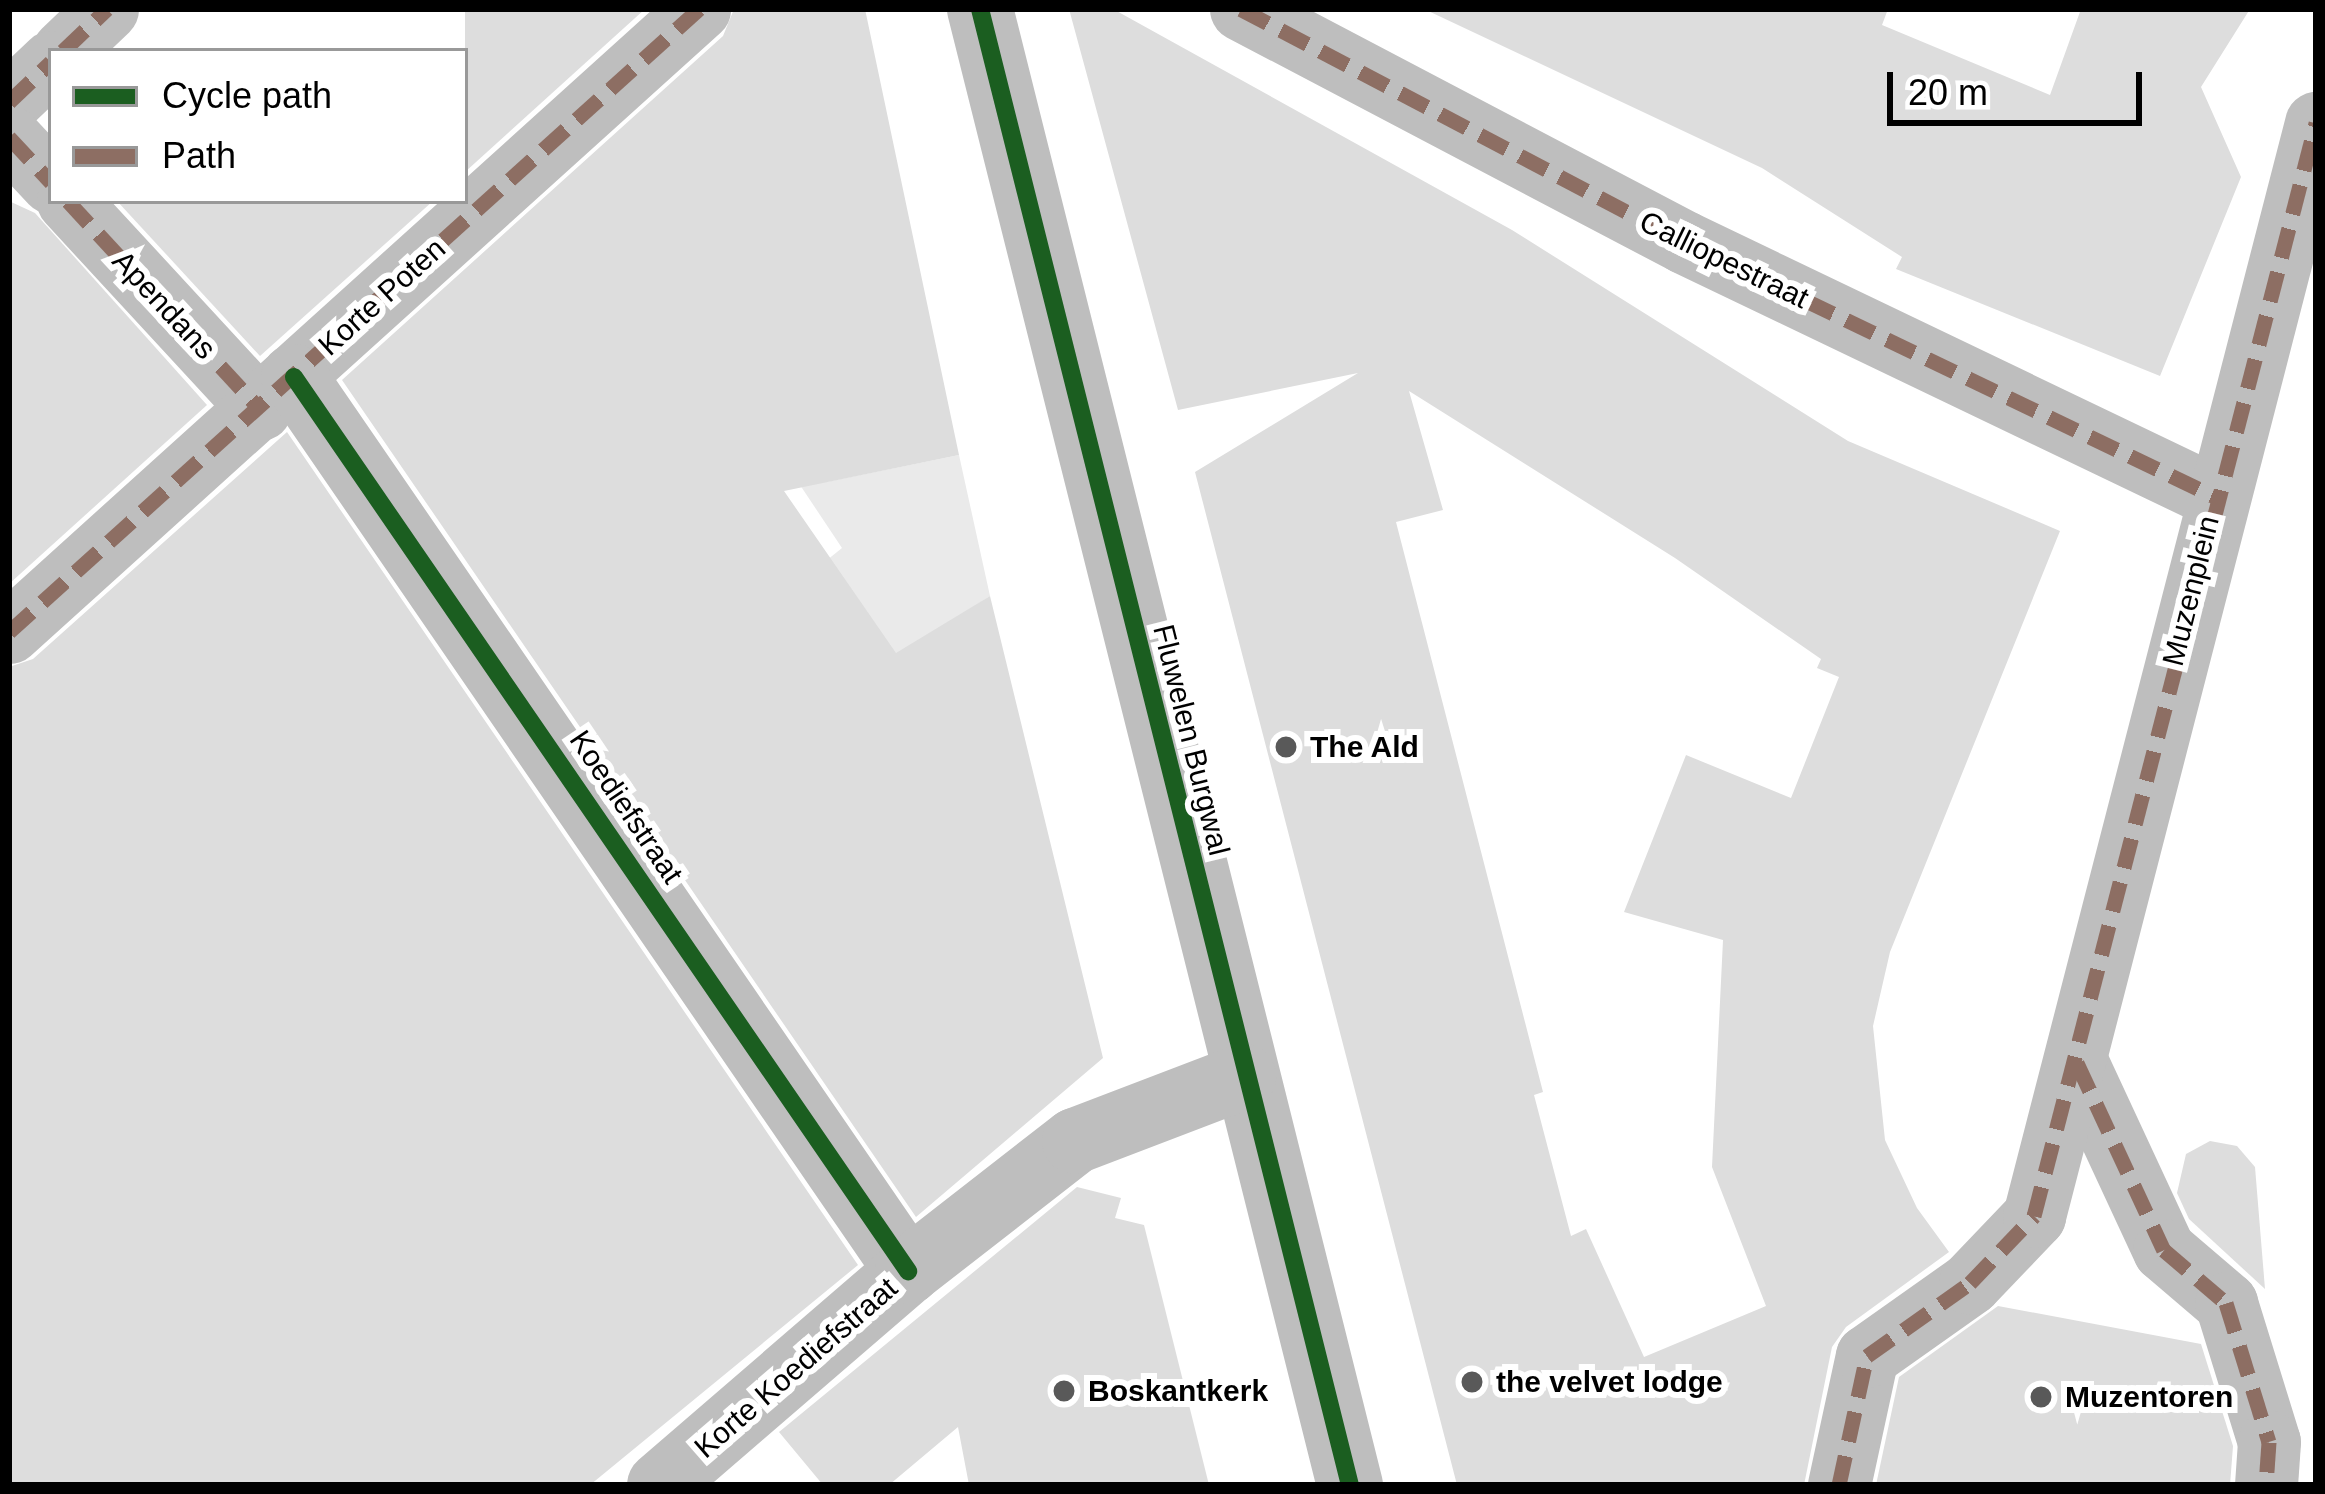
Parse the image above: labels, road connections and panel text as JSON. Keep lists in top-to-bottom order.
{
  "streets": {
    "street": [
      "Calliopestraat",
      "Korte Poten",
      "Apendans",
      "Muzenplein",
      "Fluwelen Burgwal",
      "Koediefstraat",
      "Korte Koediefstraat"
    ]
  },
  "crossings": [
    ["Calliopestraat", "Muzenplein"],
    ["Korte Poten", "Apendans"],
    ["Korte Poten", "Koediefstraat"],
    ["Apendans", "Koediefstraat"],
    ["Fluwelen Burgwal", "Korte Koediefstraat"],
    ["Koediefstraat", "Korte Koediefstraat"]
  ],
  "places": [
    "The Ald",
    "the velvet lodge",
    "Boskantkerk",
    "Muzentoren"
  ],
  "legend": ["Cycle path", "Path"],
  "scale_bar": "20 m"
}
